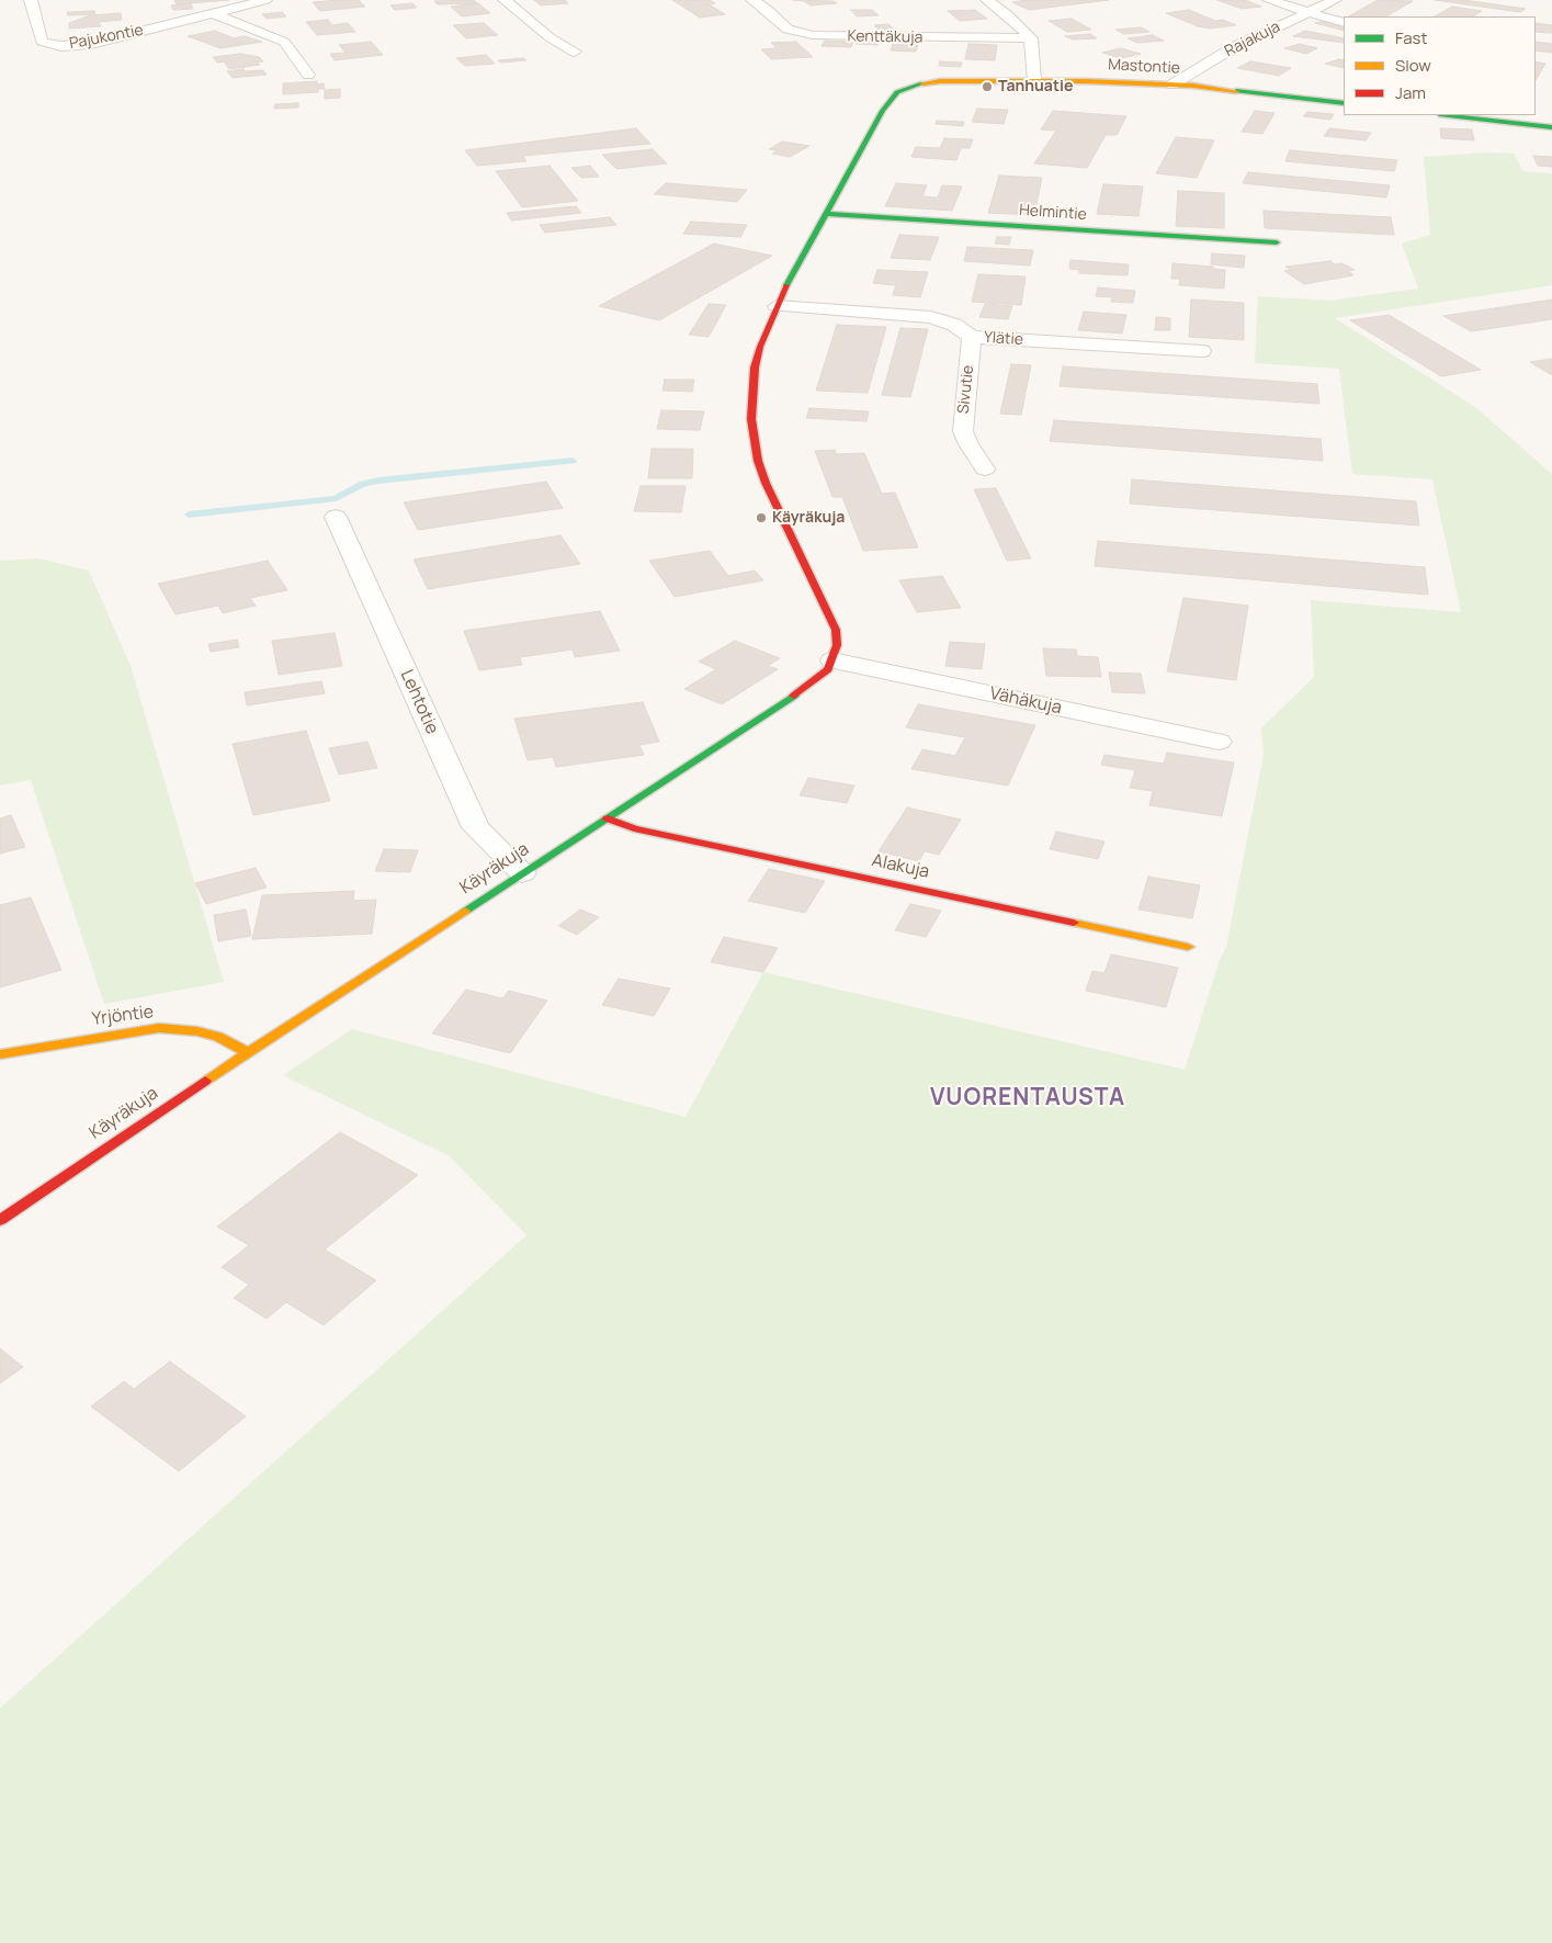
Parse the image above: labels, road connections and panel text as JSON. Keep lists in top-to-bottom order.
{
  "streets": {
    "street": [
      "Pajukontie",
      "Kenttäkuja",
      "Rajakuja",
      "Mastontie",
      "Helmintie",
      "Ylätie",
      "Sivutie",
      "Vähäkuja",
      "Lehtotie",
      "Alakuja",
      "Käyräkuja",
      "Yrjöntie"
    ]
  },
  "crossings": [
    ["Rajakuja", "Mastontie"],
    ["Mastontie", "Helmintie"],
    ["Ylätie", "Sivutie"],
    ["Vähäkuja", "Käyräkuja"],
    ["Lehtotie", "Käyräkuja"],
    ["Alakuja", "Käyräkuja"],
    ["Käyräkuja", "Yrjöntie"]
  ],
  "districts": ["VUORENTAUSTA"],
  "places": ["Tanhuatie", "Käyräkuja"],
  "legend": ["Fast", "Slow", "Jam"]
}
